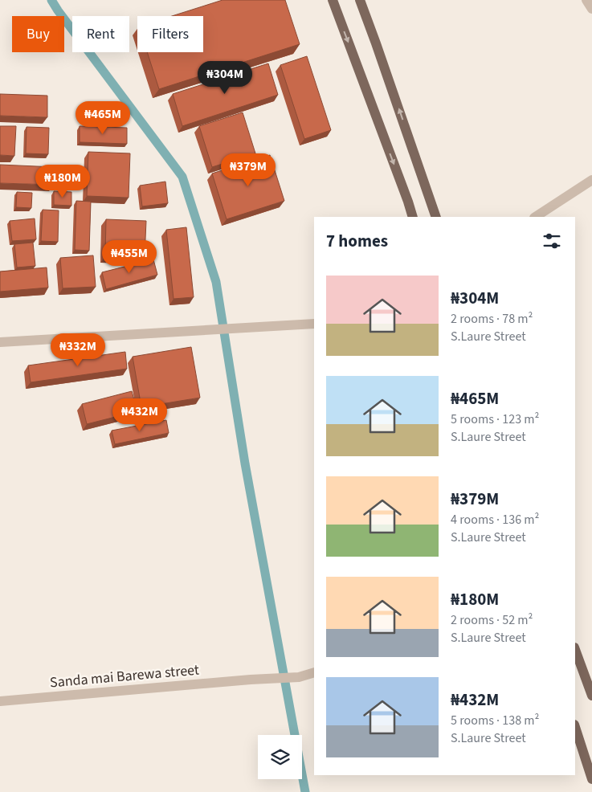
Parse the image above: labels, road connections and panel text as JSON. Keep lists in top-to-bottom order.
{
  "streets": {
    "street": ["Sanda mai Barewa street"]
  },
  "page": {
    "chip": ["Buy", "Rent", "Filters"],
    "price": [
      "₦304M",
      "₦465M",
      "₦379M",
      "₦180M",
      "₦455M",
      "₦332M",
      "₦432M"
    ],
    "heading": "7 homes",
    "list": [
      {
        "name": "₦304M",
        "note": "2 rooms · 78 m² · S.Laure Street"
      },
      {
        "name": "₦465M",
        "note": "5 rooms · 123 m² · S.Laure Street"
      },
      {
        "name": "₦379M",
        "note": "4 rooms · 136 m² · S.Laure Street"
      },
      {
        "name": "₦180M",
        "note": "2 rooms · 52 m² · S.Laure Street"
      },
      {
        "name": "₦432M",
        "note": "5 rooms · 138 m² · S.Laure Street"
      }
    ]
  }
}
